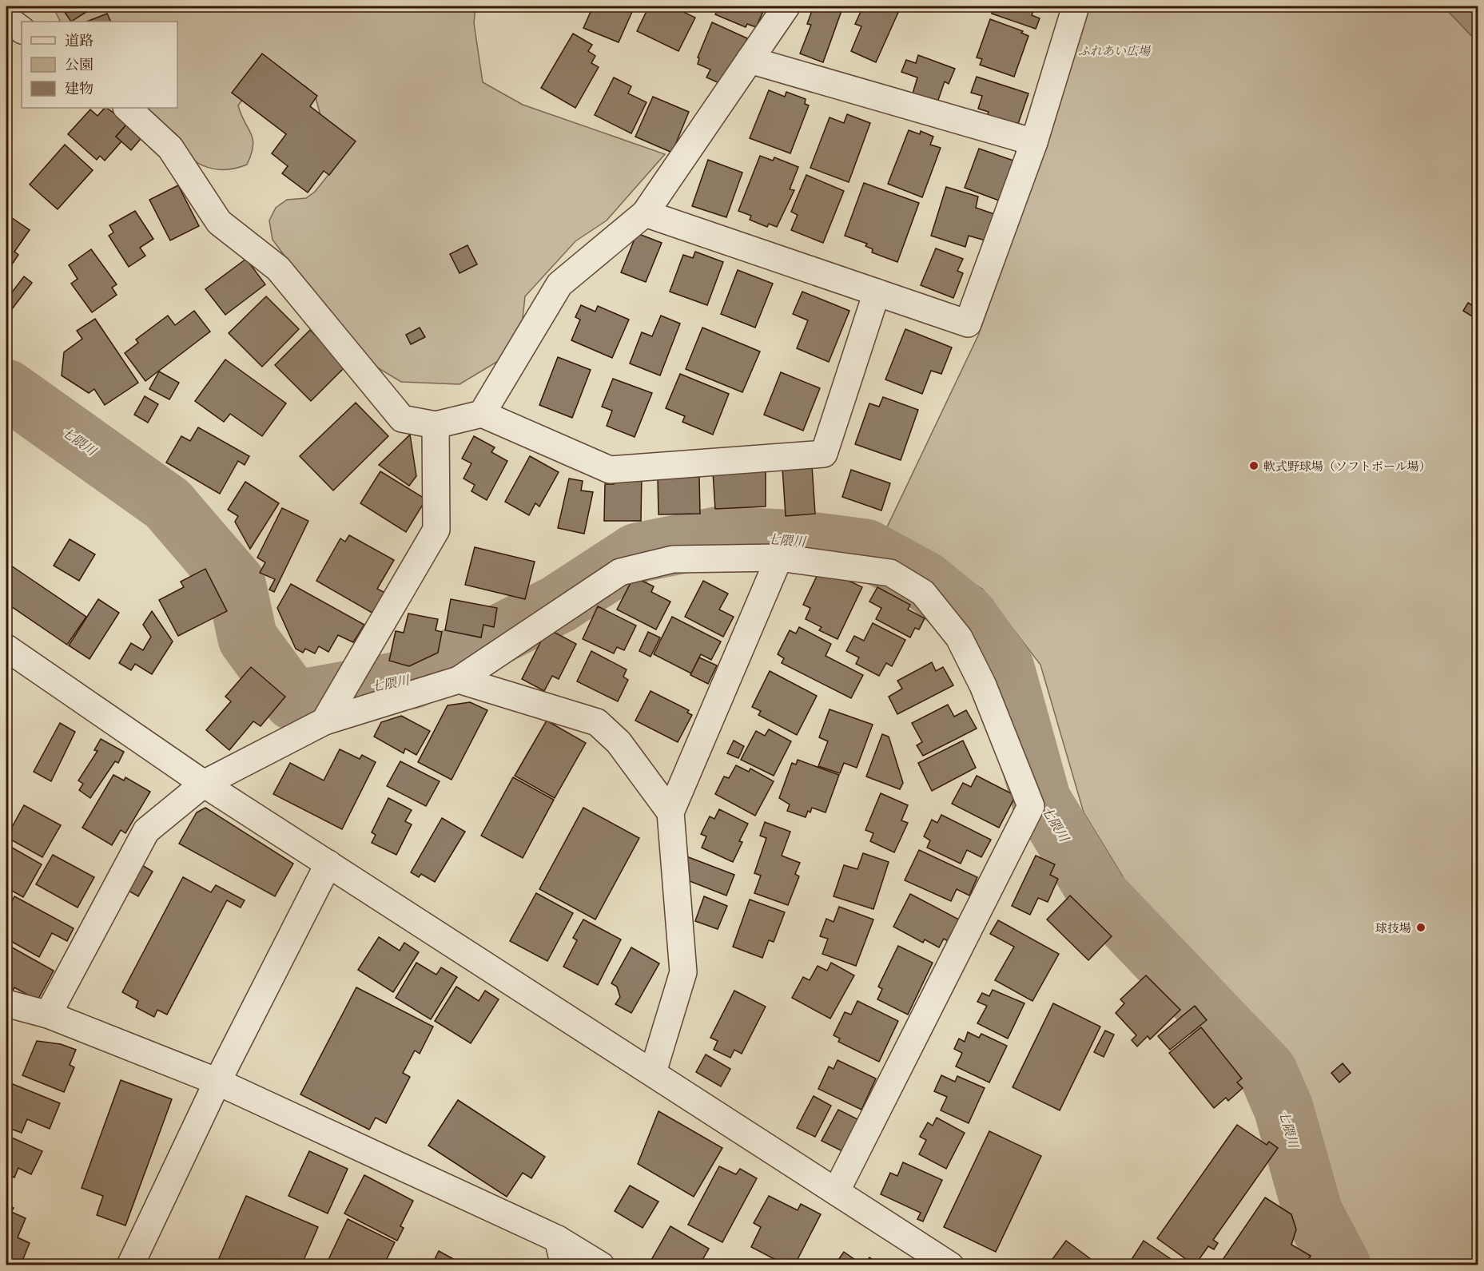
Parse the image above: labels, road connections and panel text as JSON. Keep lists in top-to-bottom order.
{
  "water": ["七隈川"],
  "parks": ["ふれあい広場"],
  "places": ["軟式野球場（ソフトボール場）", "球技場"],
  "legend": ["道路", "公園", "建物"]
}
